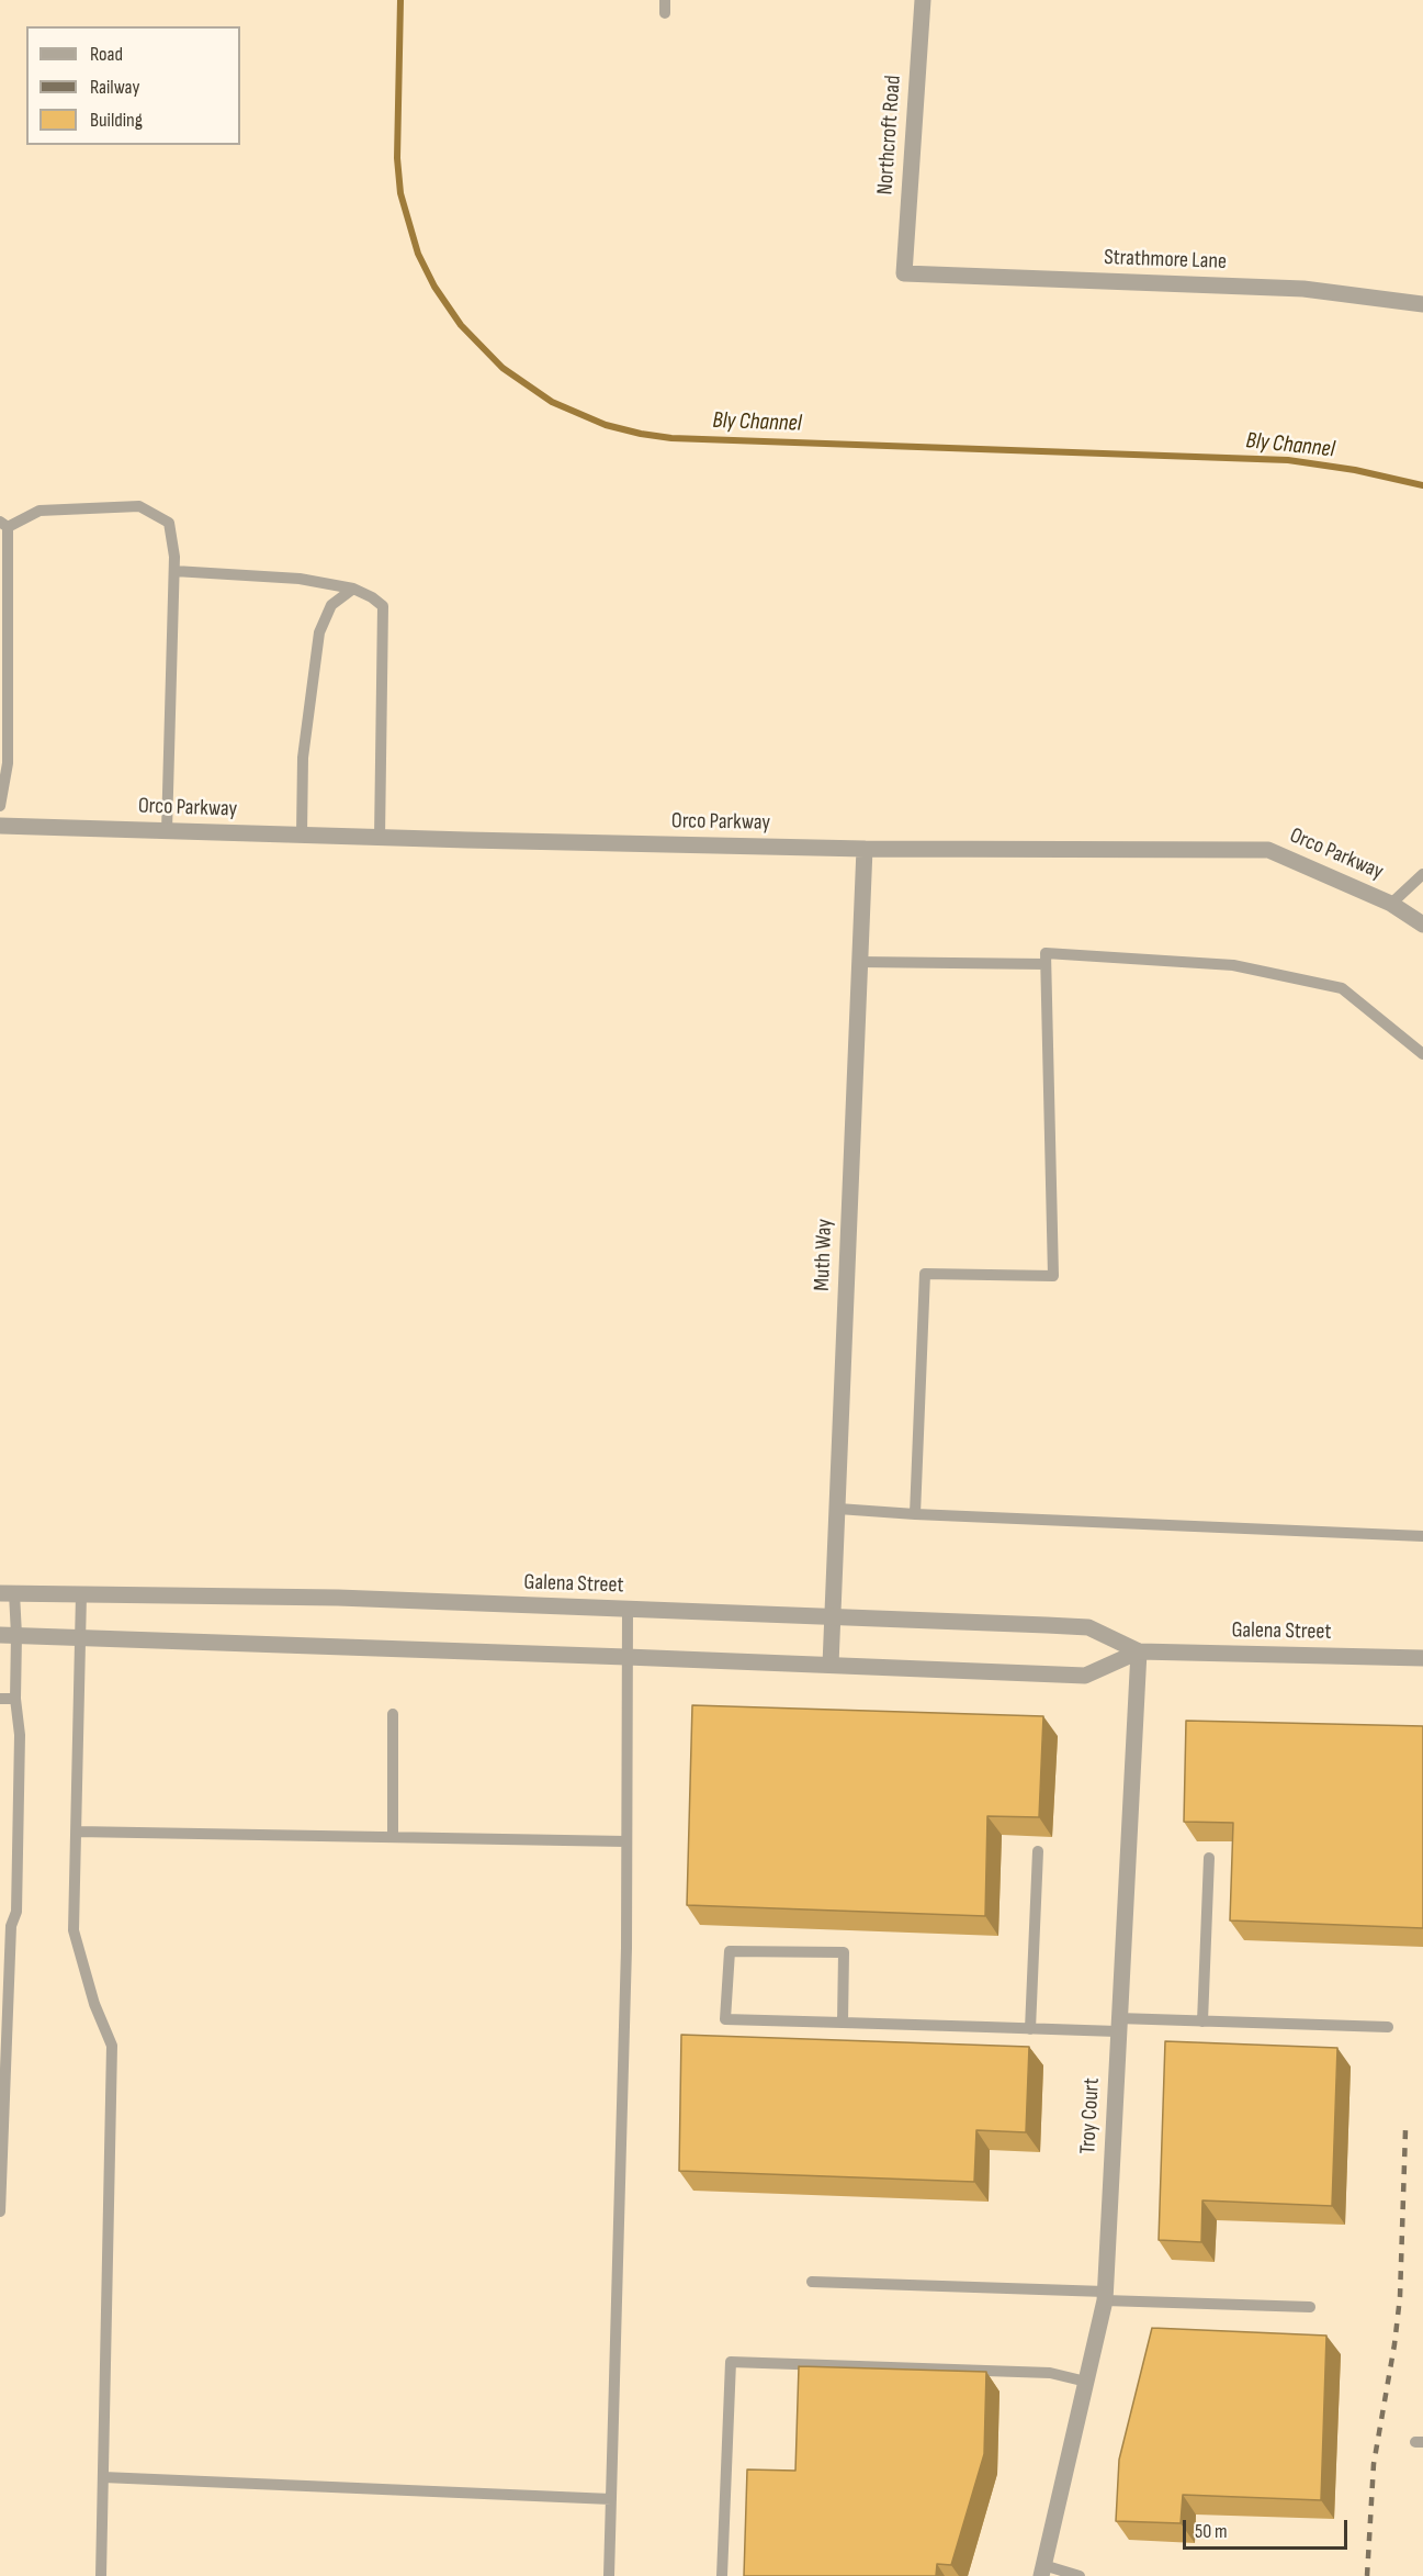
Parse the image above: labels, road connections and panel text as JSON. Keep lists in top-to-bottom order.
{
  "streets": {
    "street": [
      "Northcroft Road",
      "Strathmore Lane",
      "Orco Parkway",
      "Muth Way",
      "Galena Street",
      "Troy Court"
    ]
  },
  "crossings": [
    ["Northcroft Road", "Strathmore Lane"],
    ["Orco Parkway", "Muth Way"],
    ["Muth Way", "Galena Street"],
    ["Galena Street", "Troy Court"]
  ],
  "water": ["Bly Channel"],
  "legend": ["Road", "Railway", "Building"],
  "scale_bar": "50 m"
}
